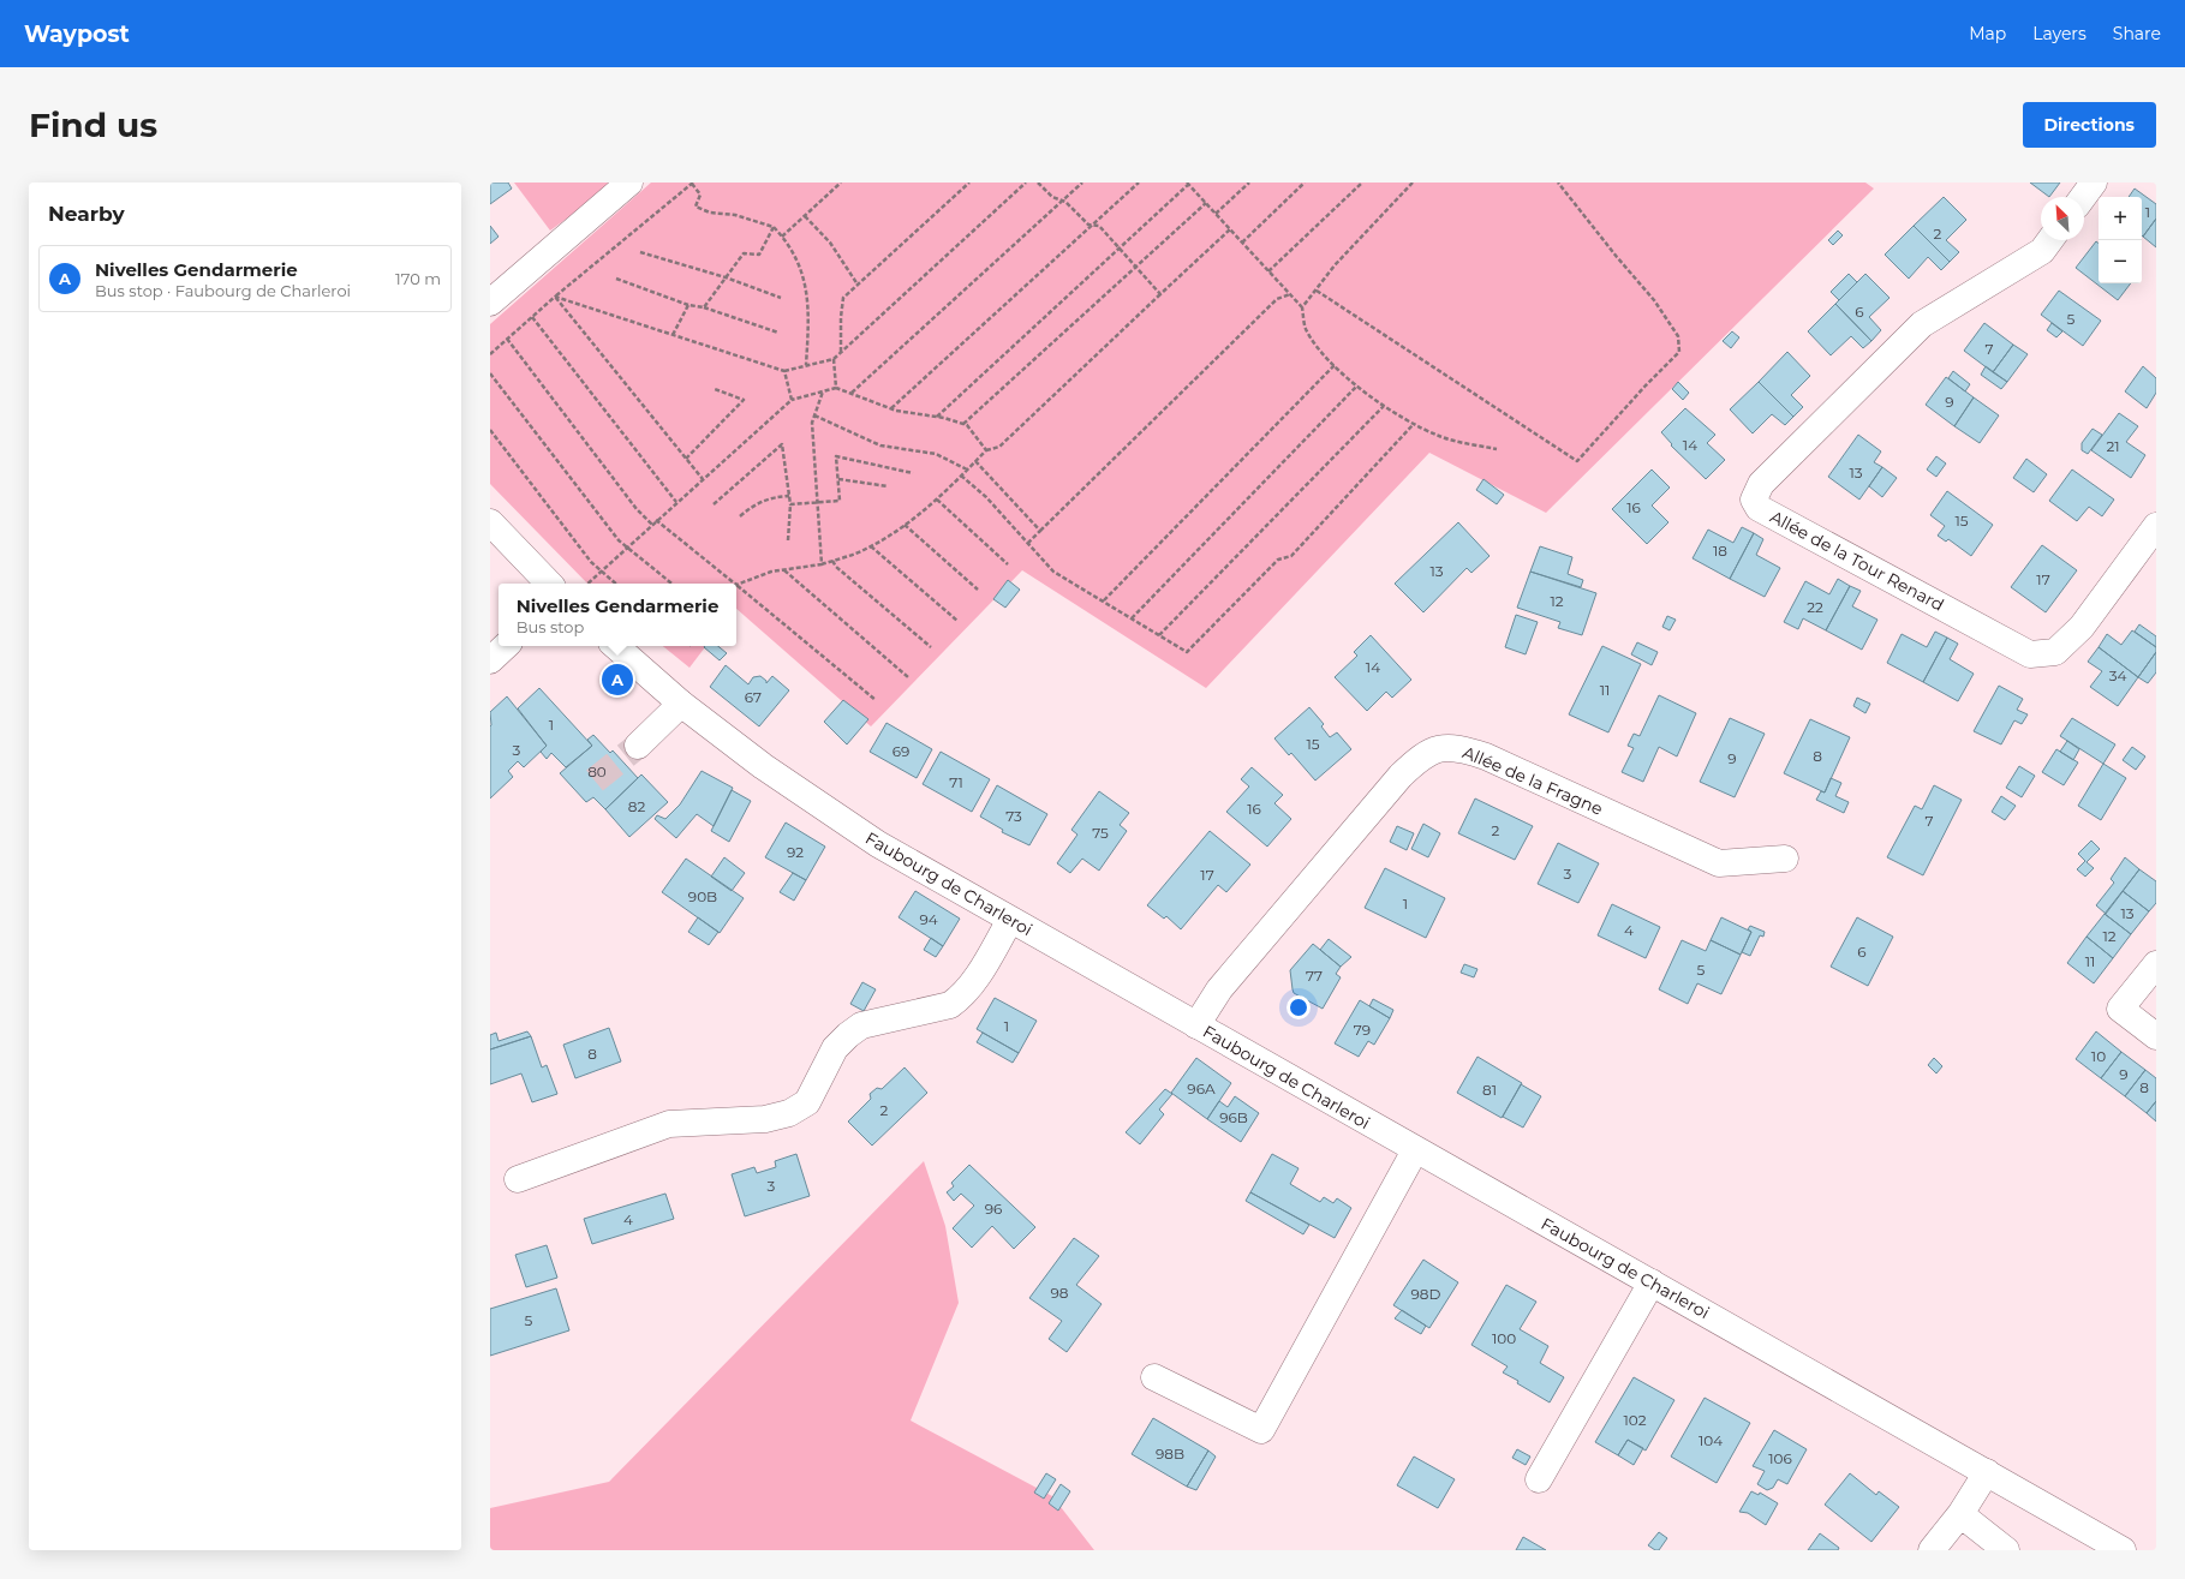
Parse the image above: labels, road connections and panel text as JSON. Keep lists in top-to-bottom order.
{
  "streets": {
    "street": ["Allée de la Tour Renard", "Allée de la Fragne", "Faubourg de Charleroi"]
  },
  "crossings": [
    ["Allée de la Fragne", "Faubourg de Charleroi"]
  ],
  "house_numbers": [
    "1",
    "2",
    "6",
    "5",
    "7",
    "9",
    "14",
    "21",
    "13",
    "16",
    "15",
    "18",
    "13",
    "17",
    "12",
    "22",
    "14",
    "34",
    "11",
    "67",
    "1",
    "15",
    "3",
    "69",
    "8",
    "9",
    "80",
    "71",
    "82",
    "16",
    "73",
    "7",
    "2",
    "75",
    "92",
    "3",
    "17",
    "90B",
    "1",
    "13",
    "94",
    "4",
    "12",
    "6",
    "11",
    "5",
    "77",
    "1",
    "79",
    "8",
    "10",
    "9",
    "8",
    "96A",
    "81",
    "2",
    "96B",
    "3",
    "96",
    "4",
    "98",
    "98D",
    "5",
    "100",
    "102",
    "104",
    "98B",
    "106"
  ],
  "north": "top left",
  "page": {
    "header": "Waypost",
    "nav": ["Map", "Layers", "Share"],
    "buttons": "Directions",
    "title": "Find us",
    "heading": "Nearby",
    "map_buttons": ["+", "−"],
    "list": [
      {
        "mark": "A",
        "name": "Nivelles Gendarmerie",
        "note": "Bus stop · Faubourg de Charleroi",
        "value": "170 m"
      }
    ],
    "popup": ["Nivelles Gendarmerie", "Bus stop"],
    "pins": "A"
  }
}
